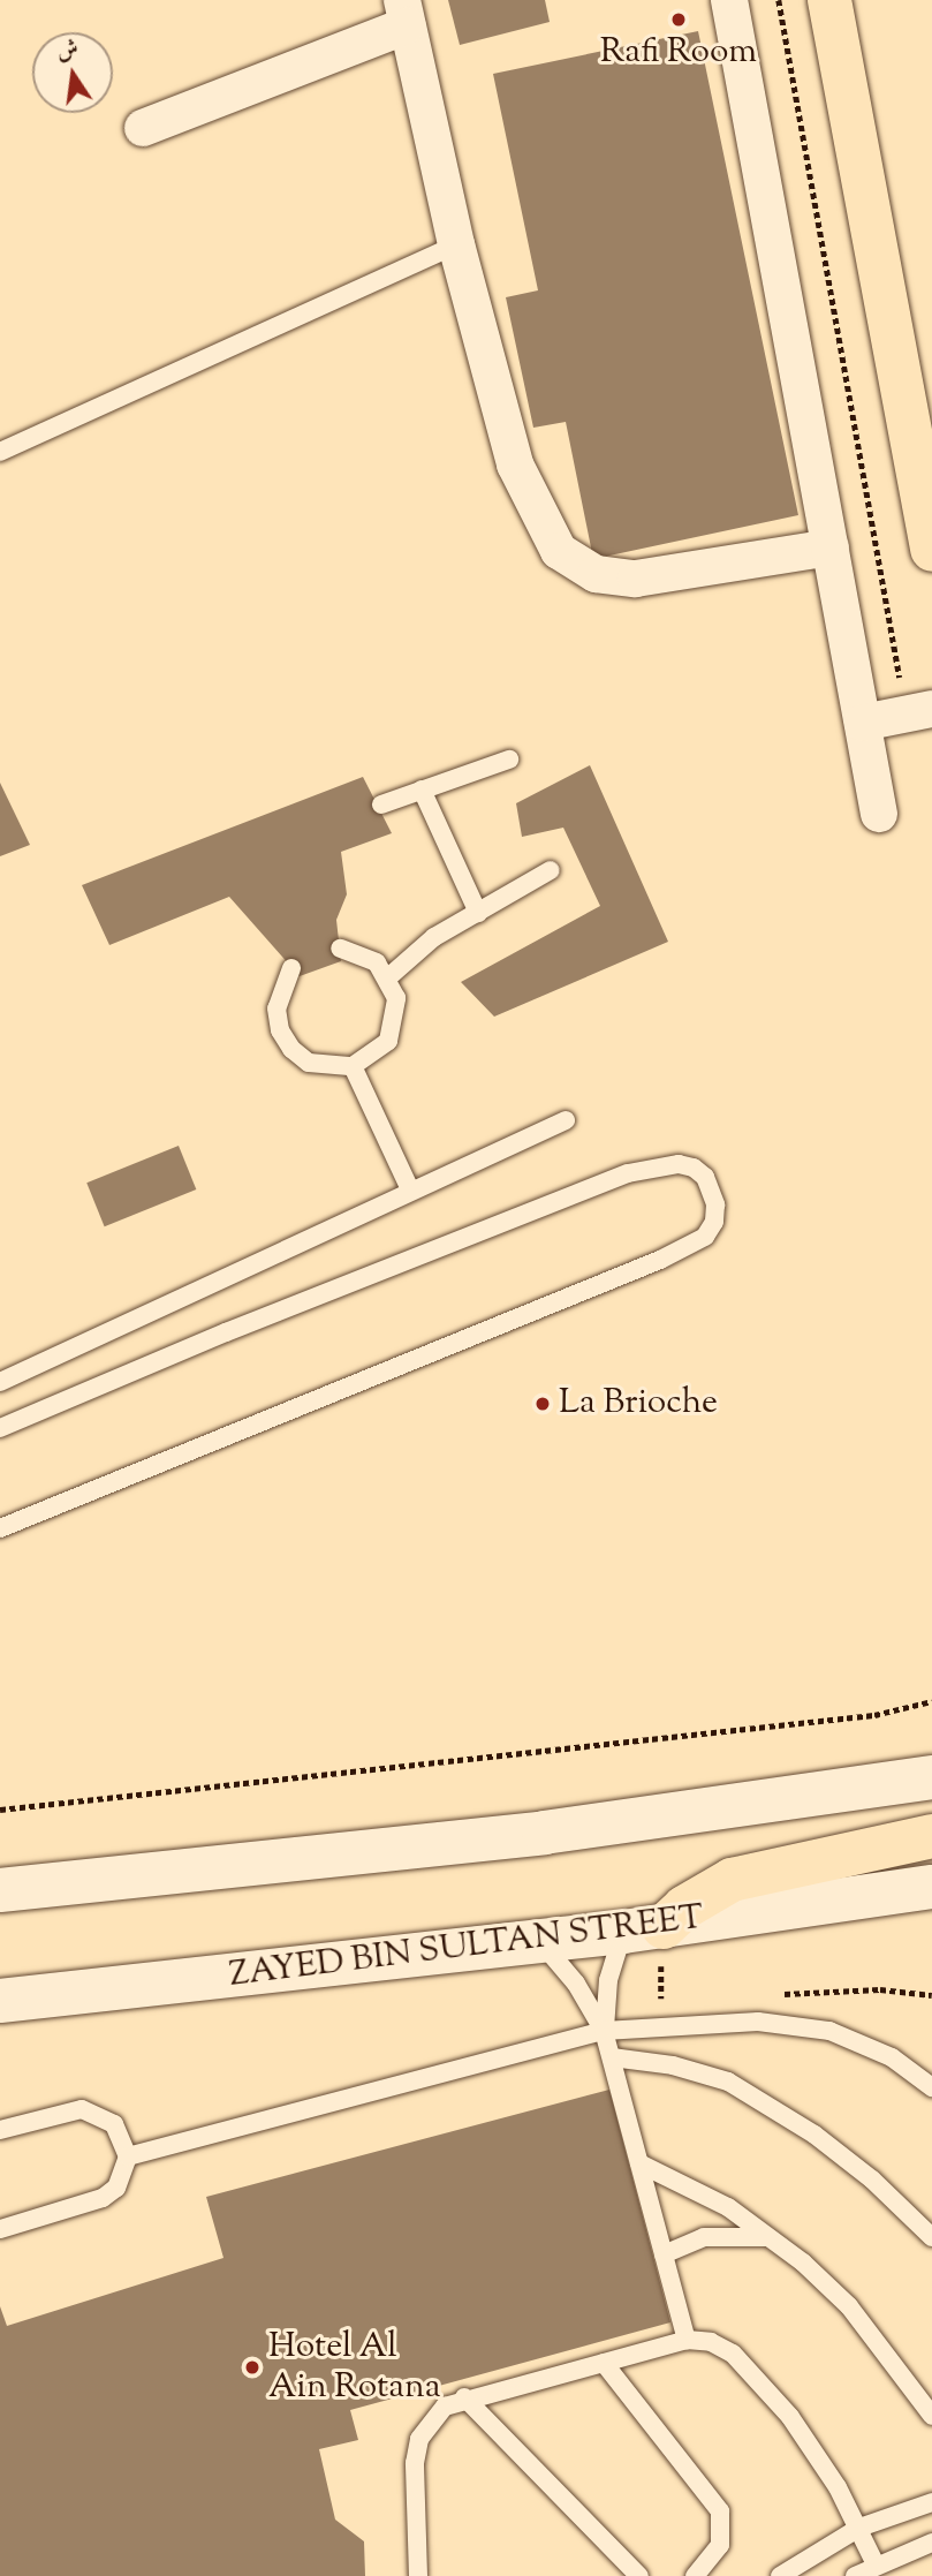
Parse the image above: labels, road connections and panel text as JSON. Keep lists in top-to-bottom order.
{
  "streets": {
    "main road": ["ZAYED BIN SULTAN STREET"]
  },
  "places": ["Rafi Room", "La Brioche", "Hotel Al Ain Rotana"],
  "north": "top"
}
